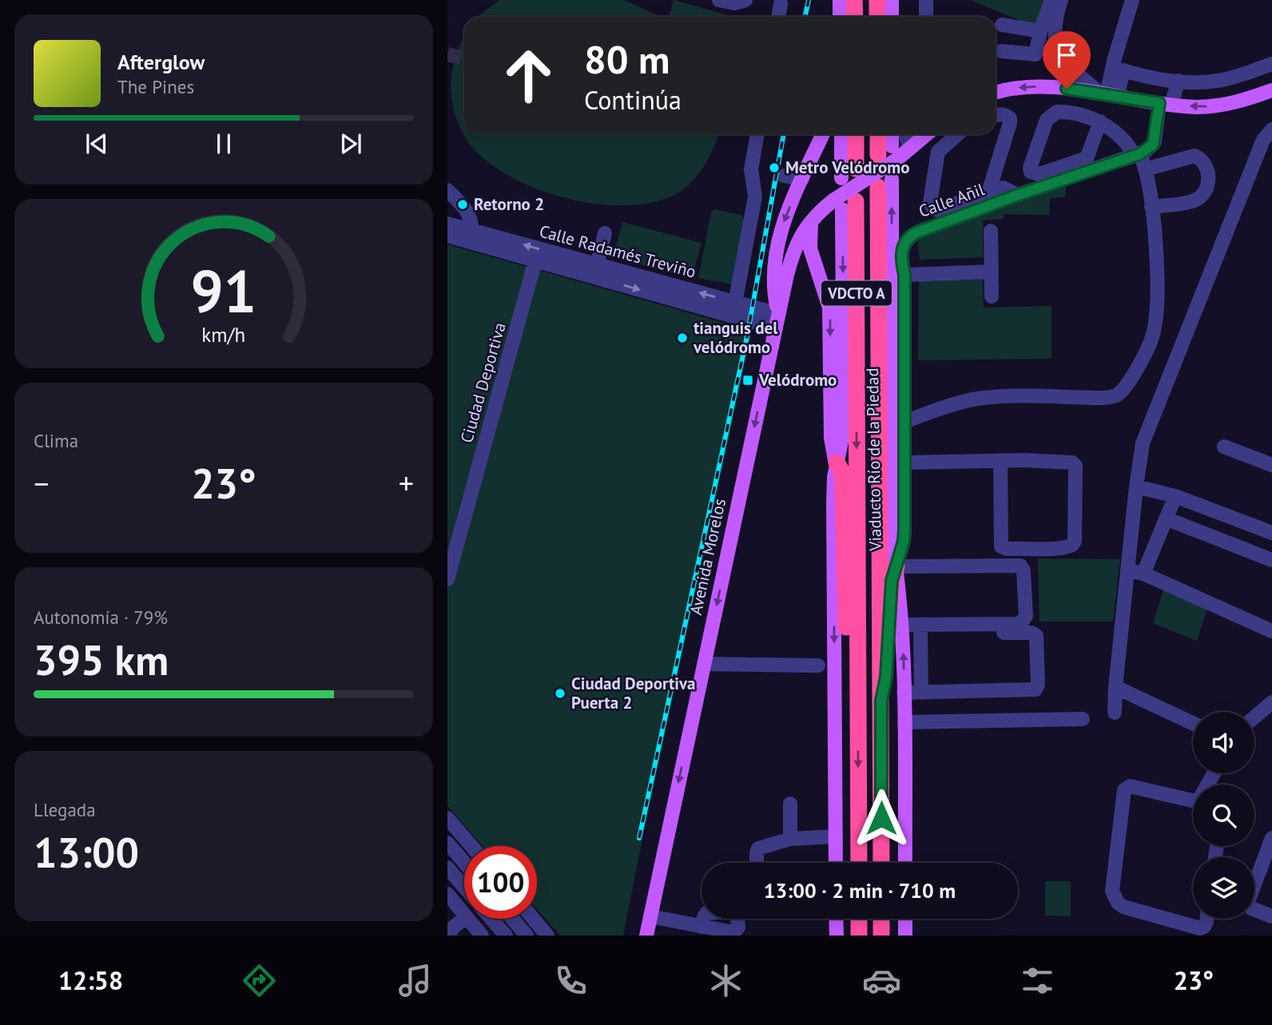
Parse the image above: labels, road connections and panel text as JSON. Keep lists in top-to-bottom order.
{
  "streets": {
    "highway": ["VDCTO A", "Viaducto Río de la Piedad"],
    "main road": ["Avenida Morelos"],
    "street": ["Calle Añil", "Calle Radamés Treviño", "Ciudad Deportiva"]
  },
  "crossings": [
    ["Calle Añil", "Viaducto Río de la Piedad"],
    ["Calle Radamés Treviño", "Ciudad Deportiva"],
    ["Calle Radamés Treviño", "Avenida Morelos"],
    ["Viaducto Río de la Piedad", "Avenida Morelos"]
  ],
  "one_way": ["Avenida Morelos"],
  "places": {
    "other": [
      "Metro Velódromo",
      "Retorno 2",
      "tianguis del velódromo",
      "Ciudad Deportiva Puerta 2"
    ],
    "transit": ["Velódromo"]
  },
  "page": {
    "turn": ["80 m", "Continúa"],
    "song": ["Afterglow", "The Pines"],
    "tile": [
      "Clima",
      ["Autonomía · 79%", "395 km"],
      ["Llegada", "13:00"]
    ],
    "heat": ["−", "23°", "+"],
    "limit": "100",
    "trip": "13:00 · 2 min · 710 m",
    "tabs": ["12:58", "23°"],
    "gauge": ["91", "km/h"]
  }
}
